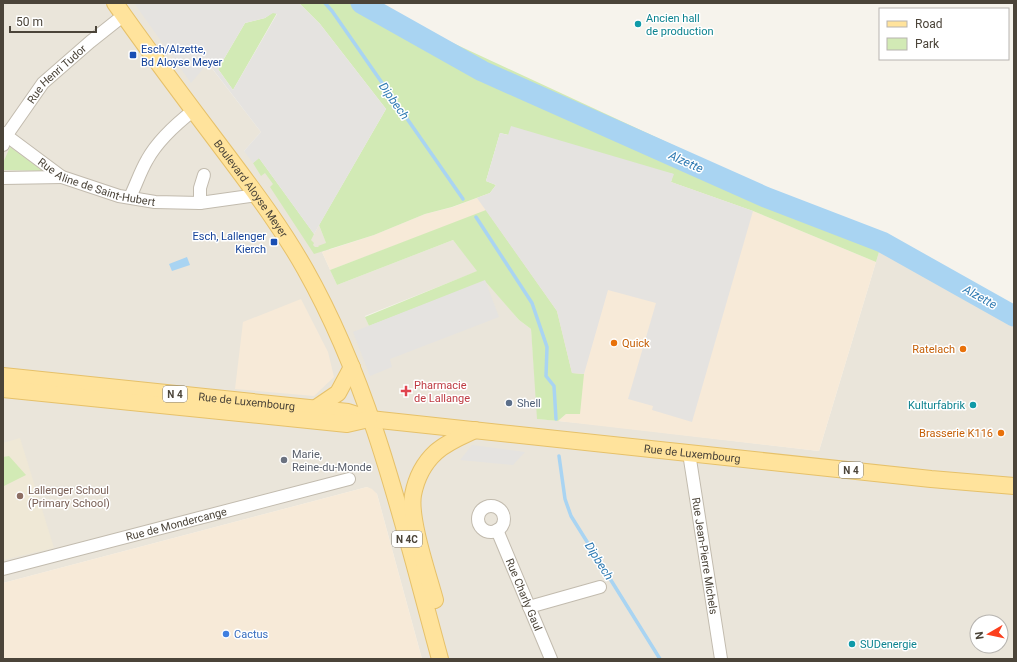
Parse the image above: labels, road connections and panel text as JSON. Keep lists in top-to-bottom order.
{
  "streets": {
    "main road": [
      "Boulevard Aloyse Meyer",
      "N 4",
      "Rue de Luxembourg",
      "N 4C"
    ],
    "street": [
      "Rue Henri Tudor",
      "Rue Aline de Saint-Hubert",
      "Rue de Mondercange",
      "Rue Jean-Pierre Michels",
      "Rue Charly Gaul"
    ]
  },
  "crossings": [
    ["Rue Henri Tudor", "Rue Aline de Saint-Hubert"],
    ["Rue Henri Tudor", "Boulevard Aloyse Meyer"],
    ["Rue Aline de Saint-Hubert", "Boulevard Aloyse Meyer"],
    ["Boulevard Aloyse Meyer", "Rue de Luxembourg"],
    ["Boulevard Aloyse Meyer", "N 4C"],
    ["Rue de Luxembourg", "N 4C"],
    ["Rue de Luxembourg", "Rue Jean-Pierre Michels"]
  ],
  "water": ["Dipbech", "Alzette"],
  "places": {
    "other": [
      "Ancien hall de production",
      "Quick",
      "Ratelach",
      "Shell",
      "Kulturfabrik",
      "Brasserie K116",
      "Marie, Reine-du-Monde",
      "Lallenger Schoul (Primary School)",
      "Cactus",
      "SUDenergie"
    ],
    "transit": ["Esch/Alzette, Bd Aloyse Meyer", "Esch, Lallenger Kierch"],
    "health": ["Pharmacie de Lallange"]
  },
  "legend": ["Road", "Park"],
  "scale_bar": "50 m",
  "north": "left"
}
